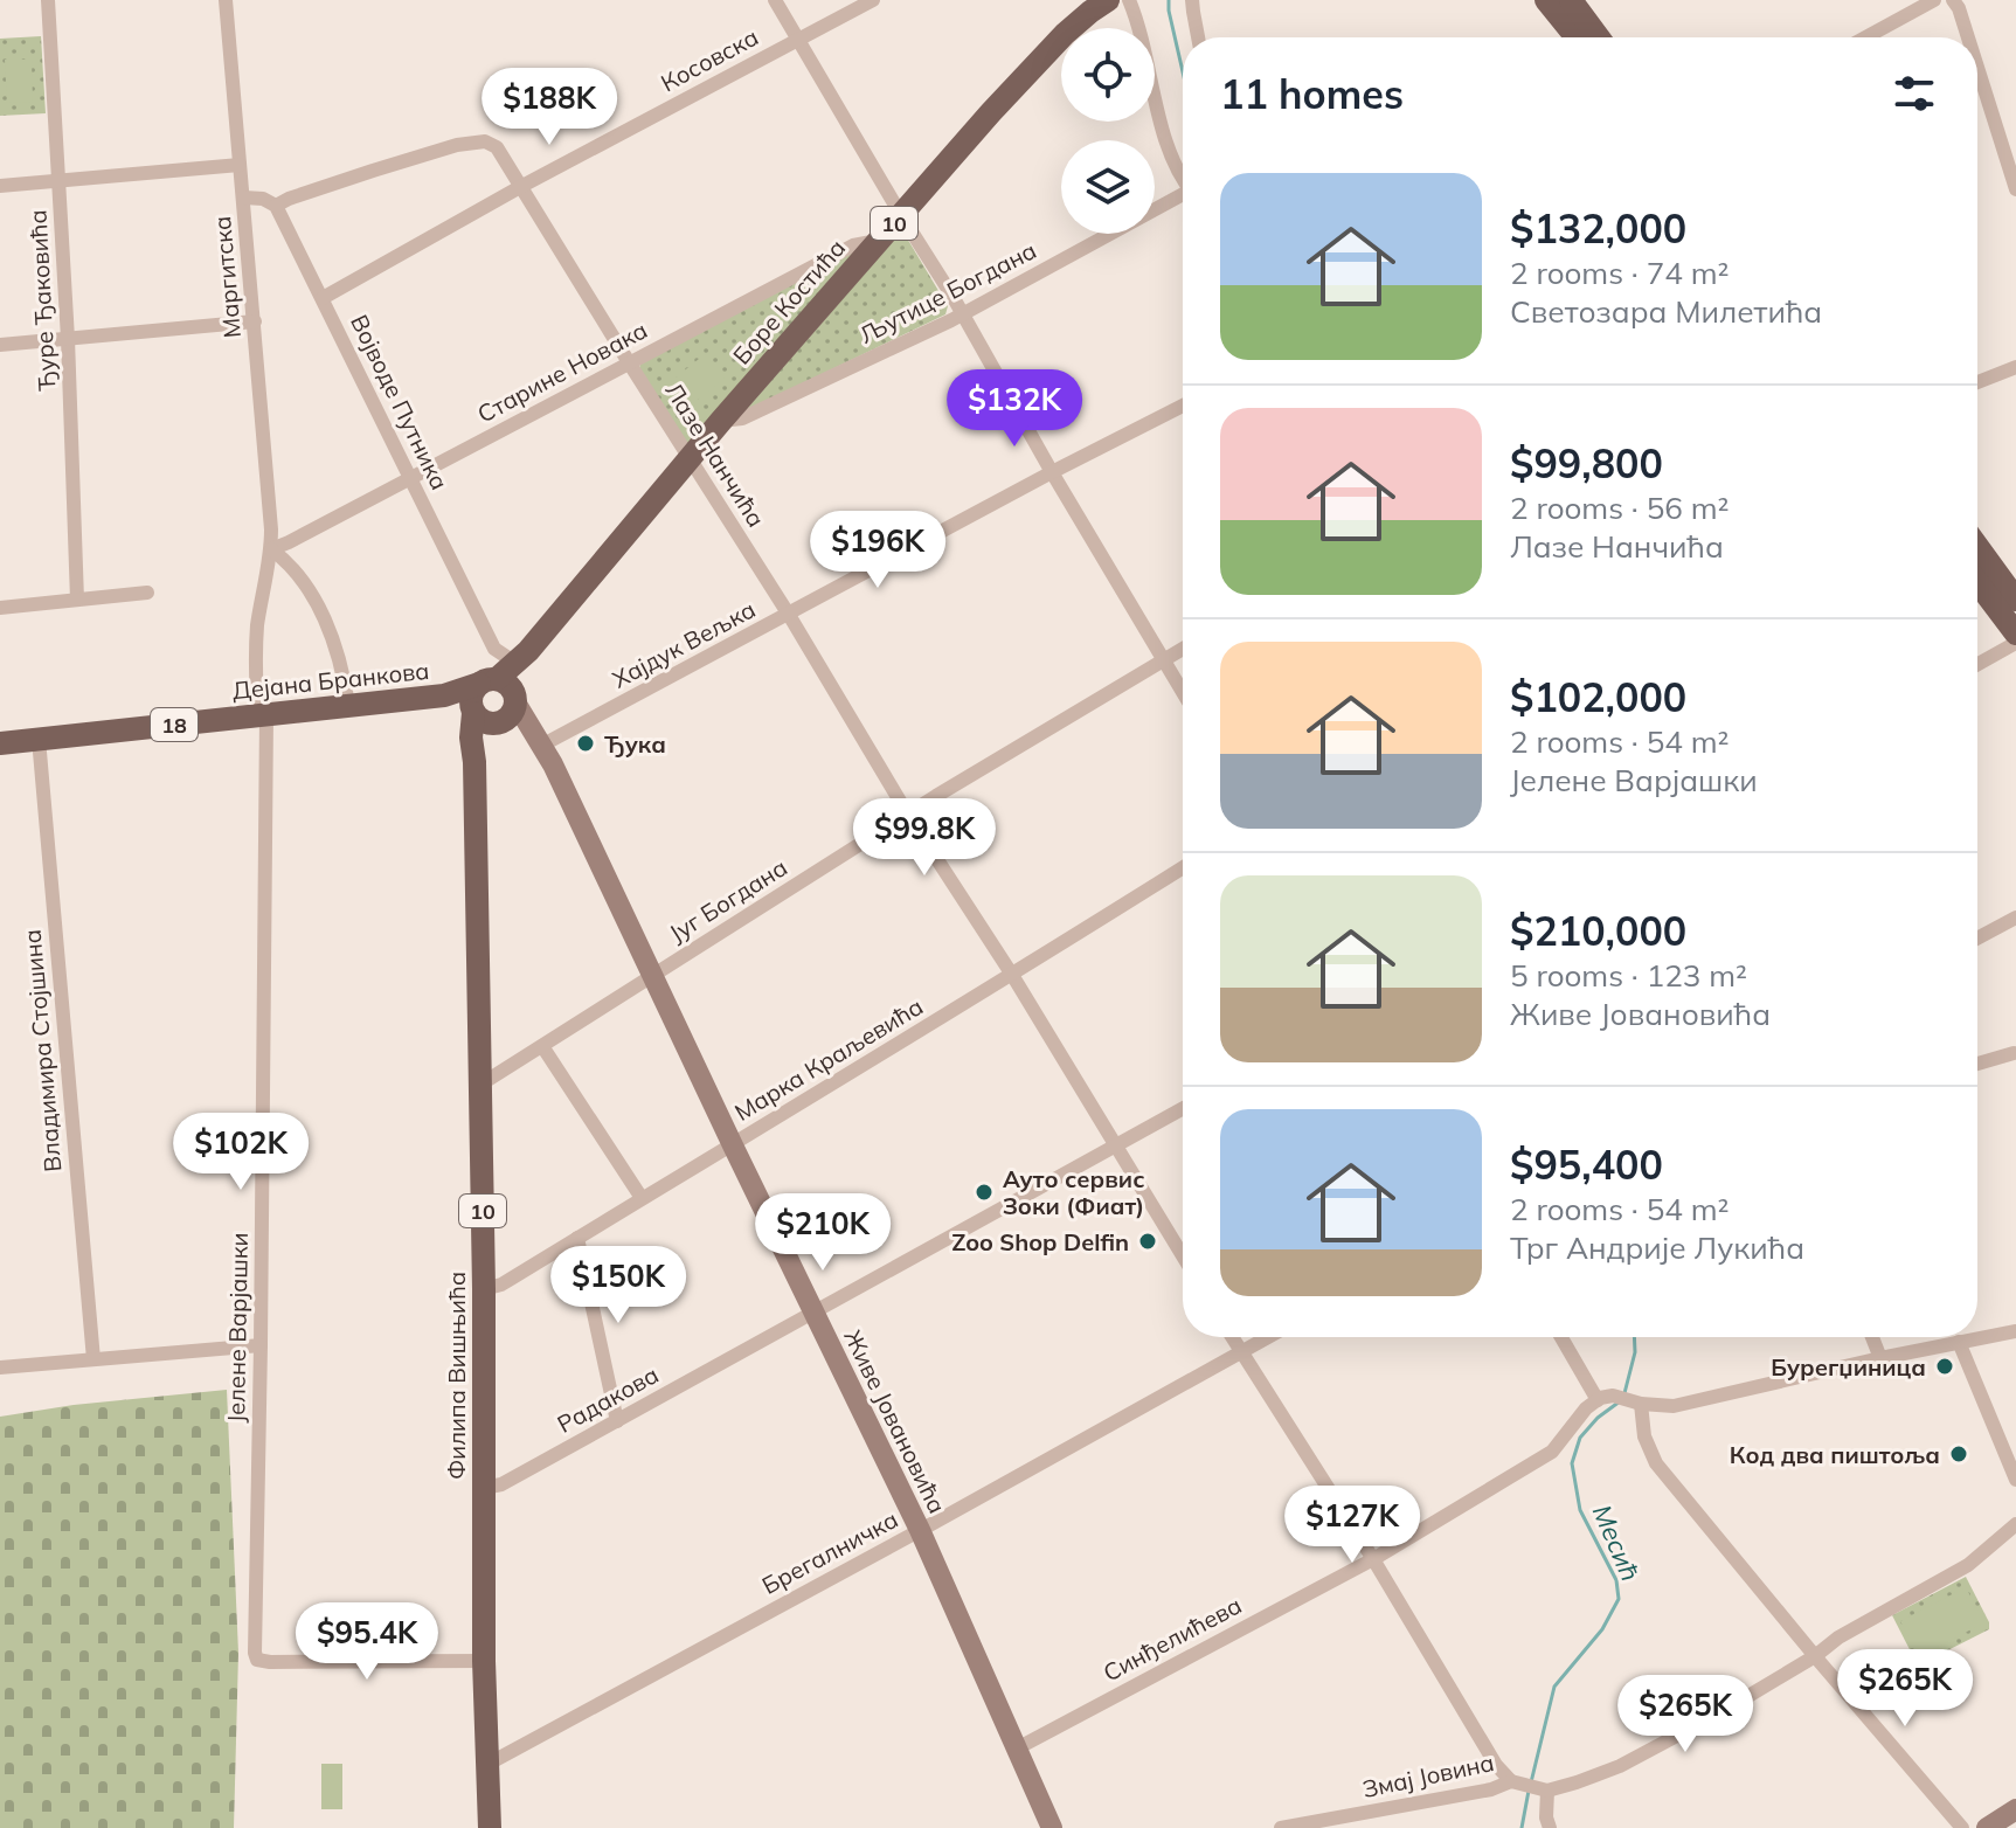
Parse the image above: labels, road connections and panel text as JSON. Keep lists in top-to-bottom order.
{
  "streets": {
    "main road": [
      "10",
      "Боре Костића",
      "Дејана Бранкова",
      "18",
      "Филипа Вишњића"
    ],
    "street": [
      "Косовска",
      "Маргитска",
      "Љутице Богдана",
      "Ђуре Ђаковића",
      "Старине Новака",
      "Војводе Путника",
      "Лазе Нанчића",
      "Хајдук Вељка",
      "Југ Богдана",
      "Владимира Стојшина",
      "Марка Краљевића",
      "Јелене Варјашки",
      "Радакова",
      "Живе Јовановића",
      "Брегалничка",
      "Синђелићева",
      "Змај Јовина"
    ]
  },
  "crossings": [
    ["Косовска", "Војводе Путника"],
    ["Косовска", "Лазе Нанчића"],
    ["10", "Боре Костића"],
    ["10", "Дејана Бранкова"],
    ["10", "Филипа Вишњића"],
    ["10", "Живе Јовановића"],
    ["10", "Брегалничка"],
    ["Маргитска", "Старине Новака"],
    ["Маргитска", "Дејана Бранкова"],
    ["Маргитска", "Јелене Варјашки"],
    ["Љутице Богдана", "Боре Костића"],
    ["Боре Костића", "Старине Новака"],
    ["Боре Костића", "Лазе Нанчића"],
    ["Боре Костића", "Дејана Бранкова"],
    ["Боре Костића", "Живе Јовановића"],
    ["Старине Новака", "Војводе Путника"],
    ["Старине Новака", "Лазе Нанчића"],
    ["Војводе Путника", "Лазе Нанчића"],
    ["Лазе Нанчића", "Хајдук Вељка"],
    ["Лазе Нанчића", "Југ Богдана"],
    ["Лазе Нанчића", "Марка Краљевића"],
    ["Лазе Нанчића", "Радакова"],
    ["Хајдук Вељка", "Живе Јовановића"],
    ["Дејана Бранкова", "Владимира Стојшина"],
    ["Дејана Бранкова", "Јелене Варјашки"],
    ["Дејана Бранкова", "Филипа Вишњића"],
    ["Дејана Бранкова", "Живе Јовановића"],
    ["Југ Богдана", "Филипа Вишњића"],
    ["Југ Богдана", "Живе Јовановића"],
    ["Марка Краљевића", "Филипа Вишњића"],
    ["Марка Краљевића", "Живе Јовановића"],
    ["Јелене Варјашки", "Филипа Вишњића"],
    ["Филипа Вишњића", "Радакова"],
    ["Филипа Вишњића", "Брегалничка"],
    ["Радакова", "Живе Јовановића"],
    ["Живе Јовановића", "Брегалничка"],
    ["Живе Јовановића", "Синђелићева"]
  ],
  "water": ["Месић"],
  "places": [
    "Ђука",
    "Ауто сервис Зоки (Фиат)",
    "Zoo Shop Delfin",
    "Бурегџиница",
    "Код два пиштоља"
  ],
  "page": {
    "heading": "11 homes",
    "price": [
      "$188K",
      "$132K",
      "$196K",
      "$99.8K",
      "$102K",
      "$210K",
      "$150K",
      "$127K",
      "$95.4K",
      "$265K",
      "$265K"
    ],
    "list": [
      {
        "name": "$132,000",
        "note": "2 rooms · 74 m² · Светозара Милетића"
      },
      {
        "name": "$99,800",
        "note": "2 rooms · 56 m² · Лазе Нанчића"
      },
      {
        "name": "$102,000",
        "note": "2 rooms · 54 m² · Јелене Варјашки"
      },
      {
        "name": "$210,000",
        "note": "5 rooms · 123 m² · Живе Јовановића"
      },
      {
        "name": "$95,400",
        "note": "2 rooms · 54 m² · Трг Андрије Лукића"
      }
    ]
  }
}
